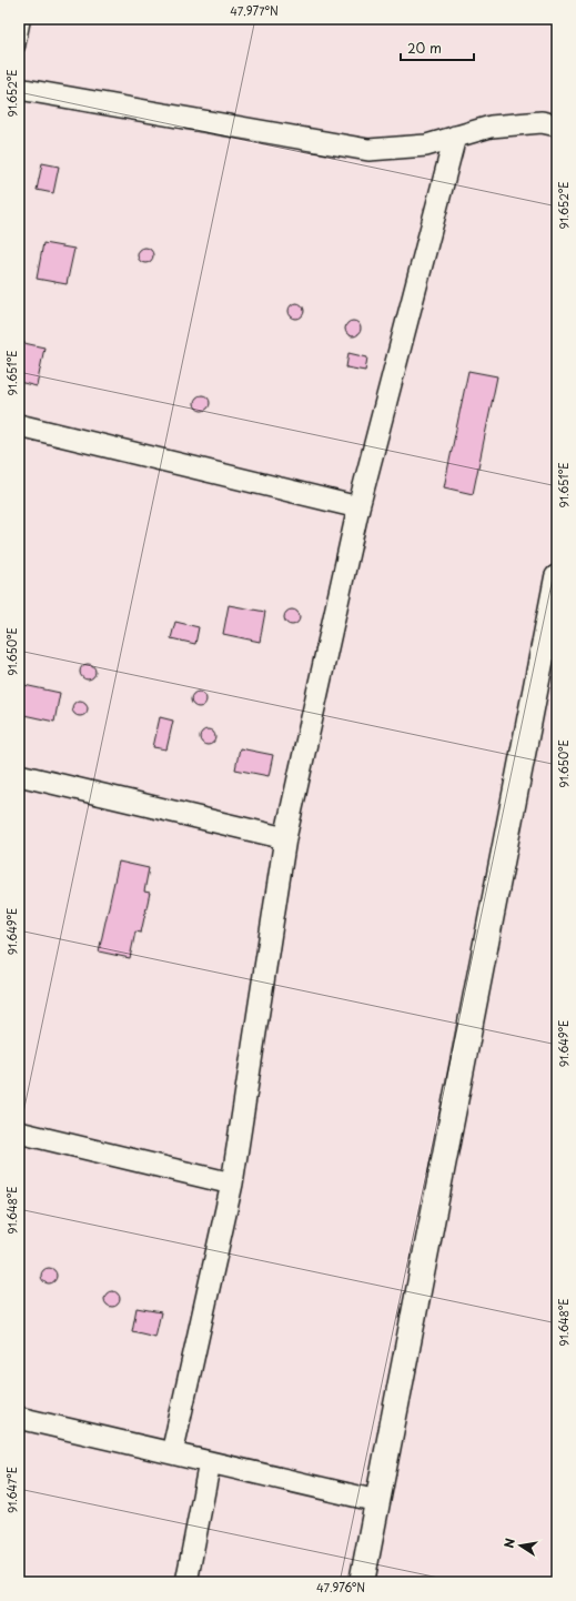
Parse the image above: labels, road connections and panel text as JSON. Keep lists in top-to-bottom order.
{
  "scale_bar": "20 m",
  "north": "left",
  "coordinates": [
    "47.977°N",
    "91.652°E",
    "91.651°E",
    "91.650°E",
    "91.649°E",
    "91.648°E",
    "91.647°E",
    "47.976°N"
  ]
}
